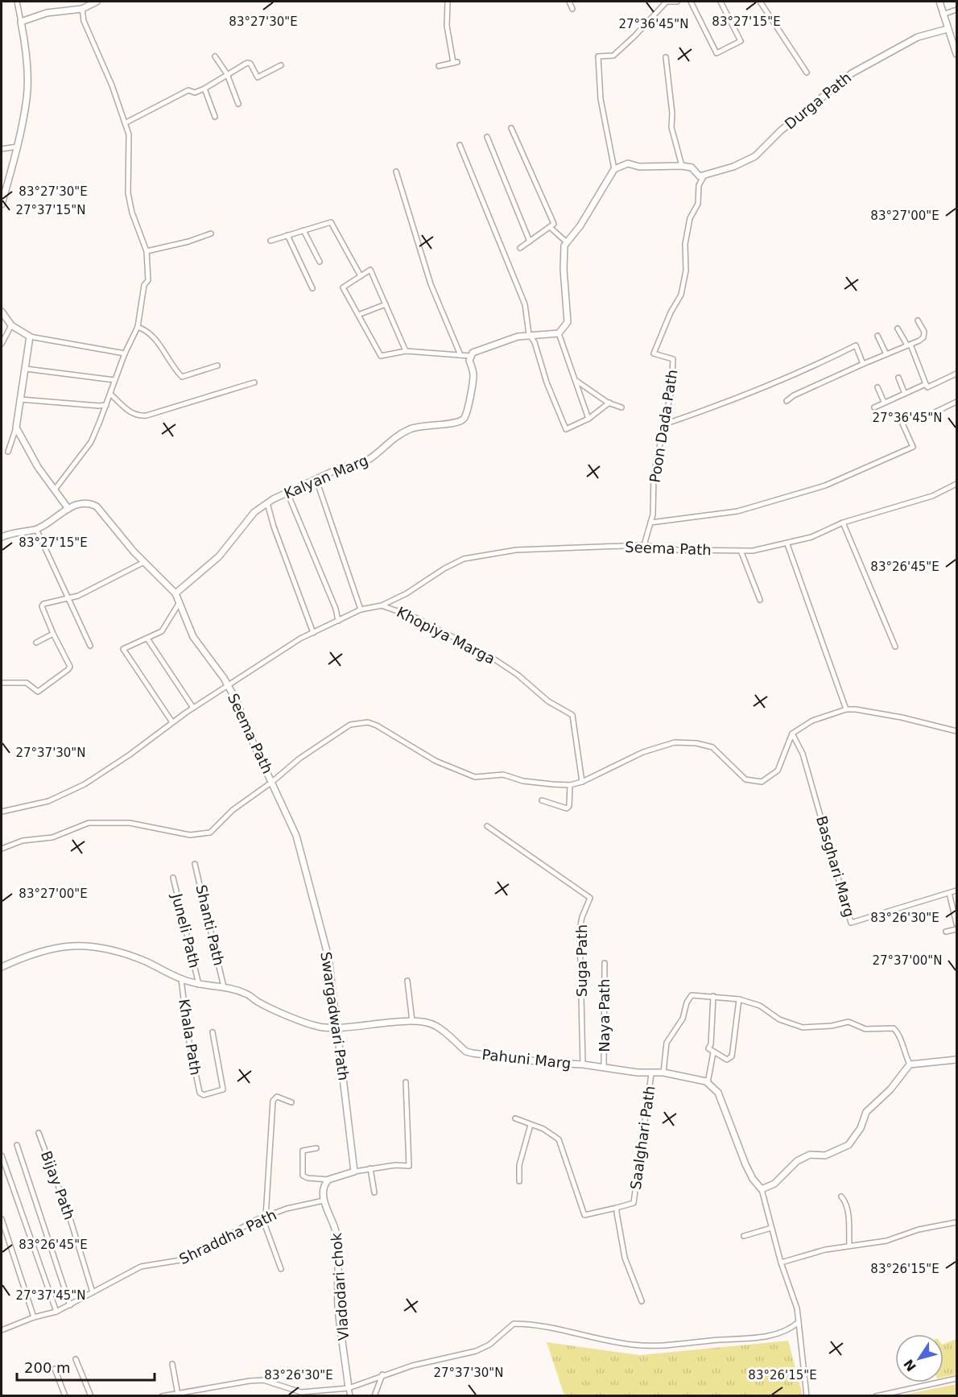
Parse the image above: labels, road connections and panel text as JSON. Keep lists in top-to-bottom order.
{
  "streets": {
    "street": [
      "Durga Path",
      "Poon Dada Path",
      "Kalyan Marg",
      "Seema Path",
      "Khopiya Marga",
      "Basghari Marg",
      "Shanti Path",
      "Juneli Path",
      "Suga Path",
      "Naya Path",
      "Swargadwari Path",
      "Khala Path",
      "Pahuni Marg",
      "Saalghari Path",
      "Bijay Path",
      "Shraddha Path",
      "Vladodari chok"
    ]
  },
  "crossings": [
    ["Durga Path", "Poon Dada Path"],
    ["Poon Dada Path", "Seema Path"],
    ["Kalyan Marg", "Seema Path"],
    ["Seema Path", "Khopiya Marga"],
    ["Seema Path", "Swargadwari Path"],
    ["Shanti Path", "Pahuni Marg"],
    ["Juneli Path", "Pahuni Marg"],
    ["Suga Path", "Pahuni Marg"],
    ["Naya Path", "Pahuni Marg"],
    ["Swargadwari Path", "Pahuni Marg"],
    ["Khala Path", "Pahuni Marg"],
    ["Pahuni Marg", "Saalghari Path"],
    ["Bijay Path", "Shraddha Path"],
    ["Shraddha Path", "Vladodari chok"]
  ],
  "scale_bar": "200 m",
  "north": "bottom left",
  "coordinates": [
    "83°27'30\"E",
    "83°27'15\"E",
    "27°36'45\"N",
    "27°37'15\"N",
    "83°27'00\"E",
    "83°26'45\"E",
    "27°37'30\"N",
    "83°26'30\"E",
    "27°37'00\"N",
    "83°26'15\"E",
    "27°37'45\"N"
  ]
}
